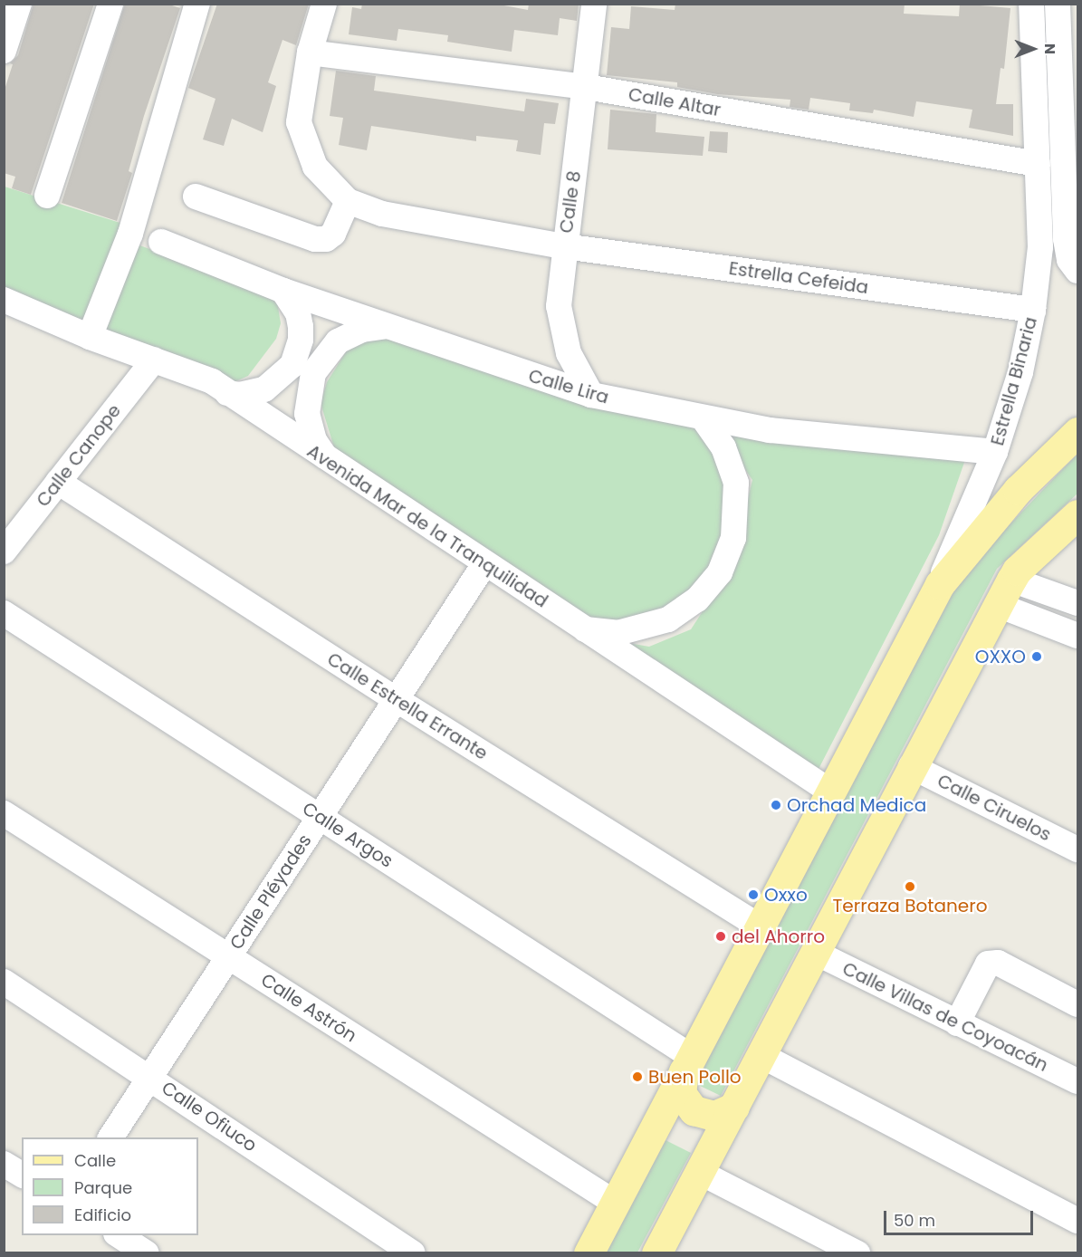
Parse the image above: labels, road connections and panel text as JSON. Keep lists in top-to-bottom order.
{
  "streets": {
    "street": [
      "Calle Altar",
      "Calle 8",
      "Estrella Cefeida",
      "Estrella Binaria",
      "Calle Lira",
      "Calle Canope",
      "Avenida Mar de la Tranquilidad",
      "Calle Estrella Errante",
      "Calle Ciruelos",
      "Calle Argos",
      "Calle Pléyades",
      "Calle Astrón",
      "Calle Villas de Coyoacán",
      "Calle Ofiuco"
    ]
  },
  "crossings": [
    ["Calle Altar", "Calle 8"],
    ["Calle Altar", "Estrella Binaria"],
    ["Calle 8", "Estrella Cefeida"],
    ["Calle 8", "Calle Lira"],
    ["Estrella Cefeida", "Estrella Binaria"],
    ["Estrella Binaria", "Calle Lira"],
    ["Calle Canope", "Avenida Mar de la Tranquilidad"],
    ["Calle Canope", "Calle Estrella Errante"],
    ["Avenida Mar de la Tranquilidad", "Calle Pléyades"],
    ["Calle Estrella Errante", "Calle Pléyades"],
    ["Calle Argos", "Calle Pléyades"],
    ["Calle Pléyades", "Calle Astrón"],
    ["Calle Pléyades", "Calle Ofiuco"]
  ],
  "places": [
    "OXXO",
    "Orchad Medica",
    "Terraza Botanero",
    "Oxxo",
    "del Ahorro",
    "Buen Pollo"
  ],
  "legend": ["Calle", "Parque", "Edificio"],
  "scale_bar": "50 m",
  "north": "right"
}
